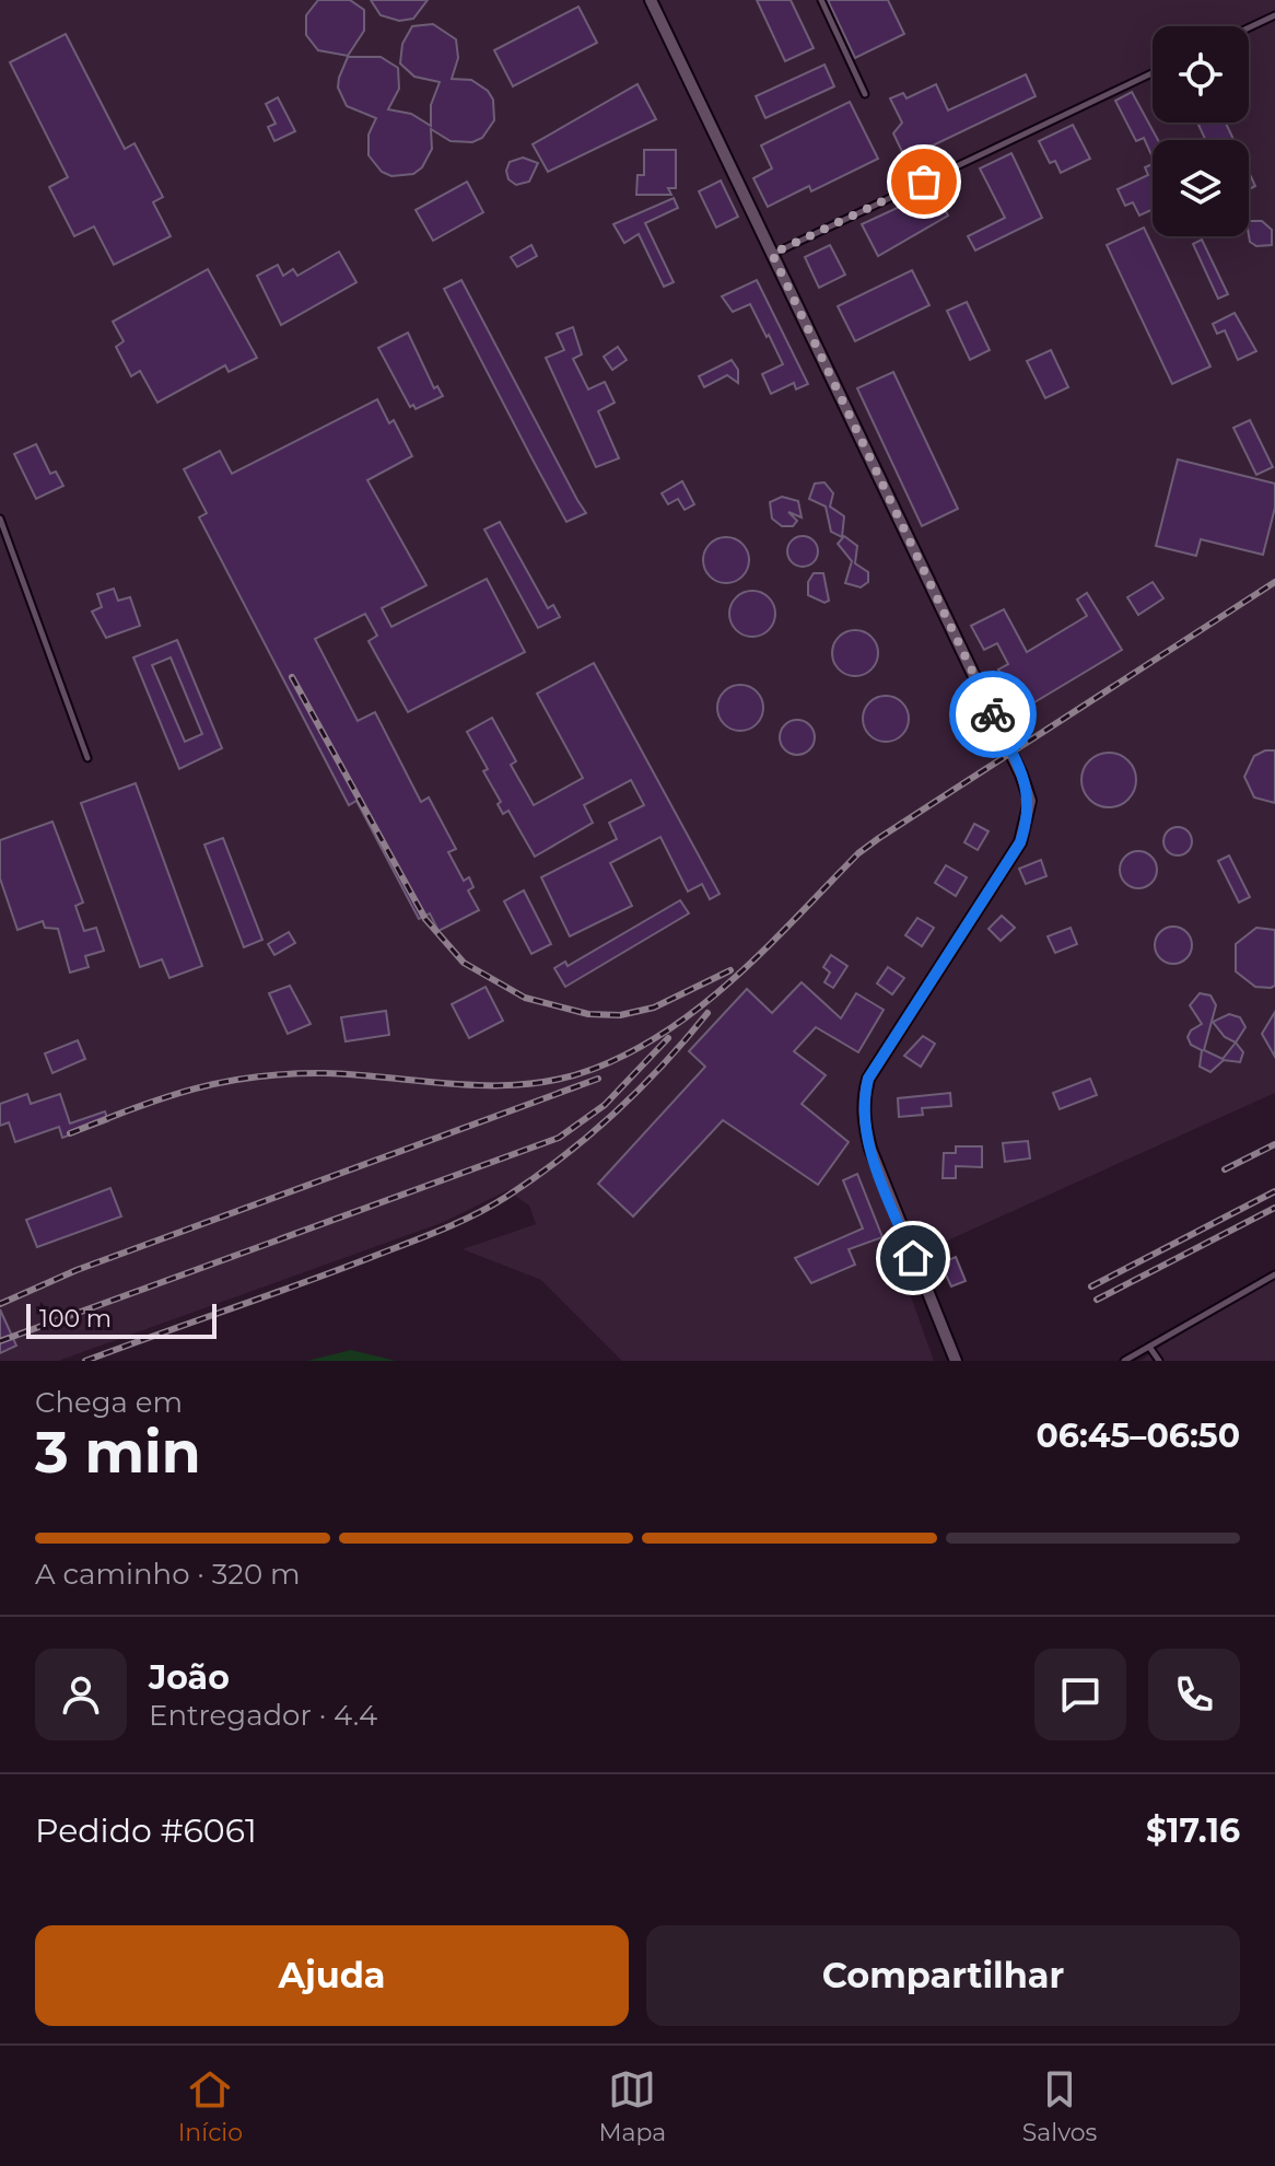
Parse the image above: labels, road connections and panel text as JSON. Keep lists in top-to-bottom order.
{
  "scale_bar": "100 m",
  "page": {
    "scale": "100 m",
    "heading": ["3 min", "Chega em", "06:45–06:50"],
    "panel": [
      "João",
      "Entregador · 4.4",
      "Pedido #6061",
      "$17.16"
    ],
    "bar": "A caminho · 320 m",
    "buttons": ["Ajuda", "Compartilhar"],
    "tabs": ["Início", "Mapa", "Salvos"]
  }
}
